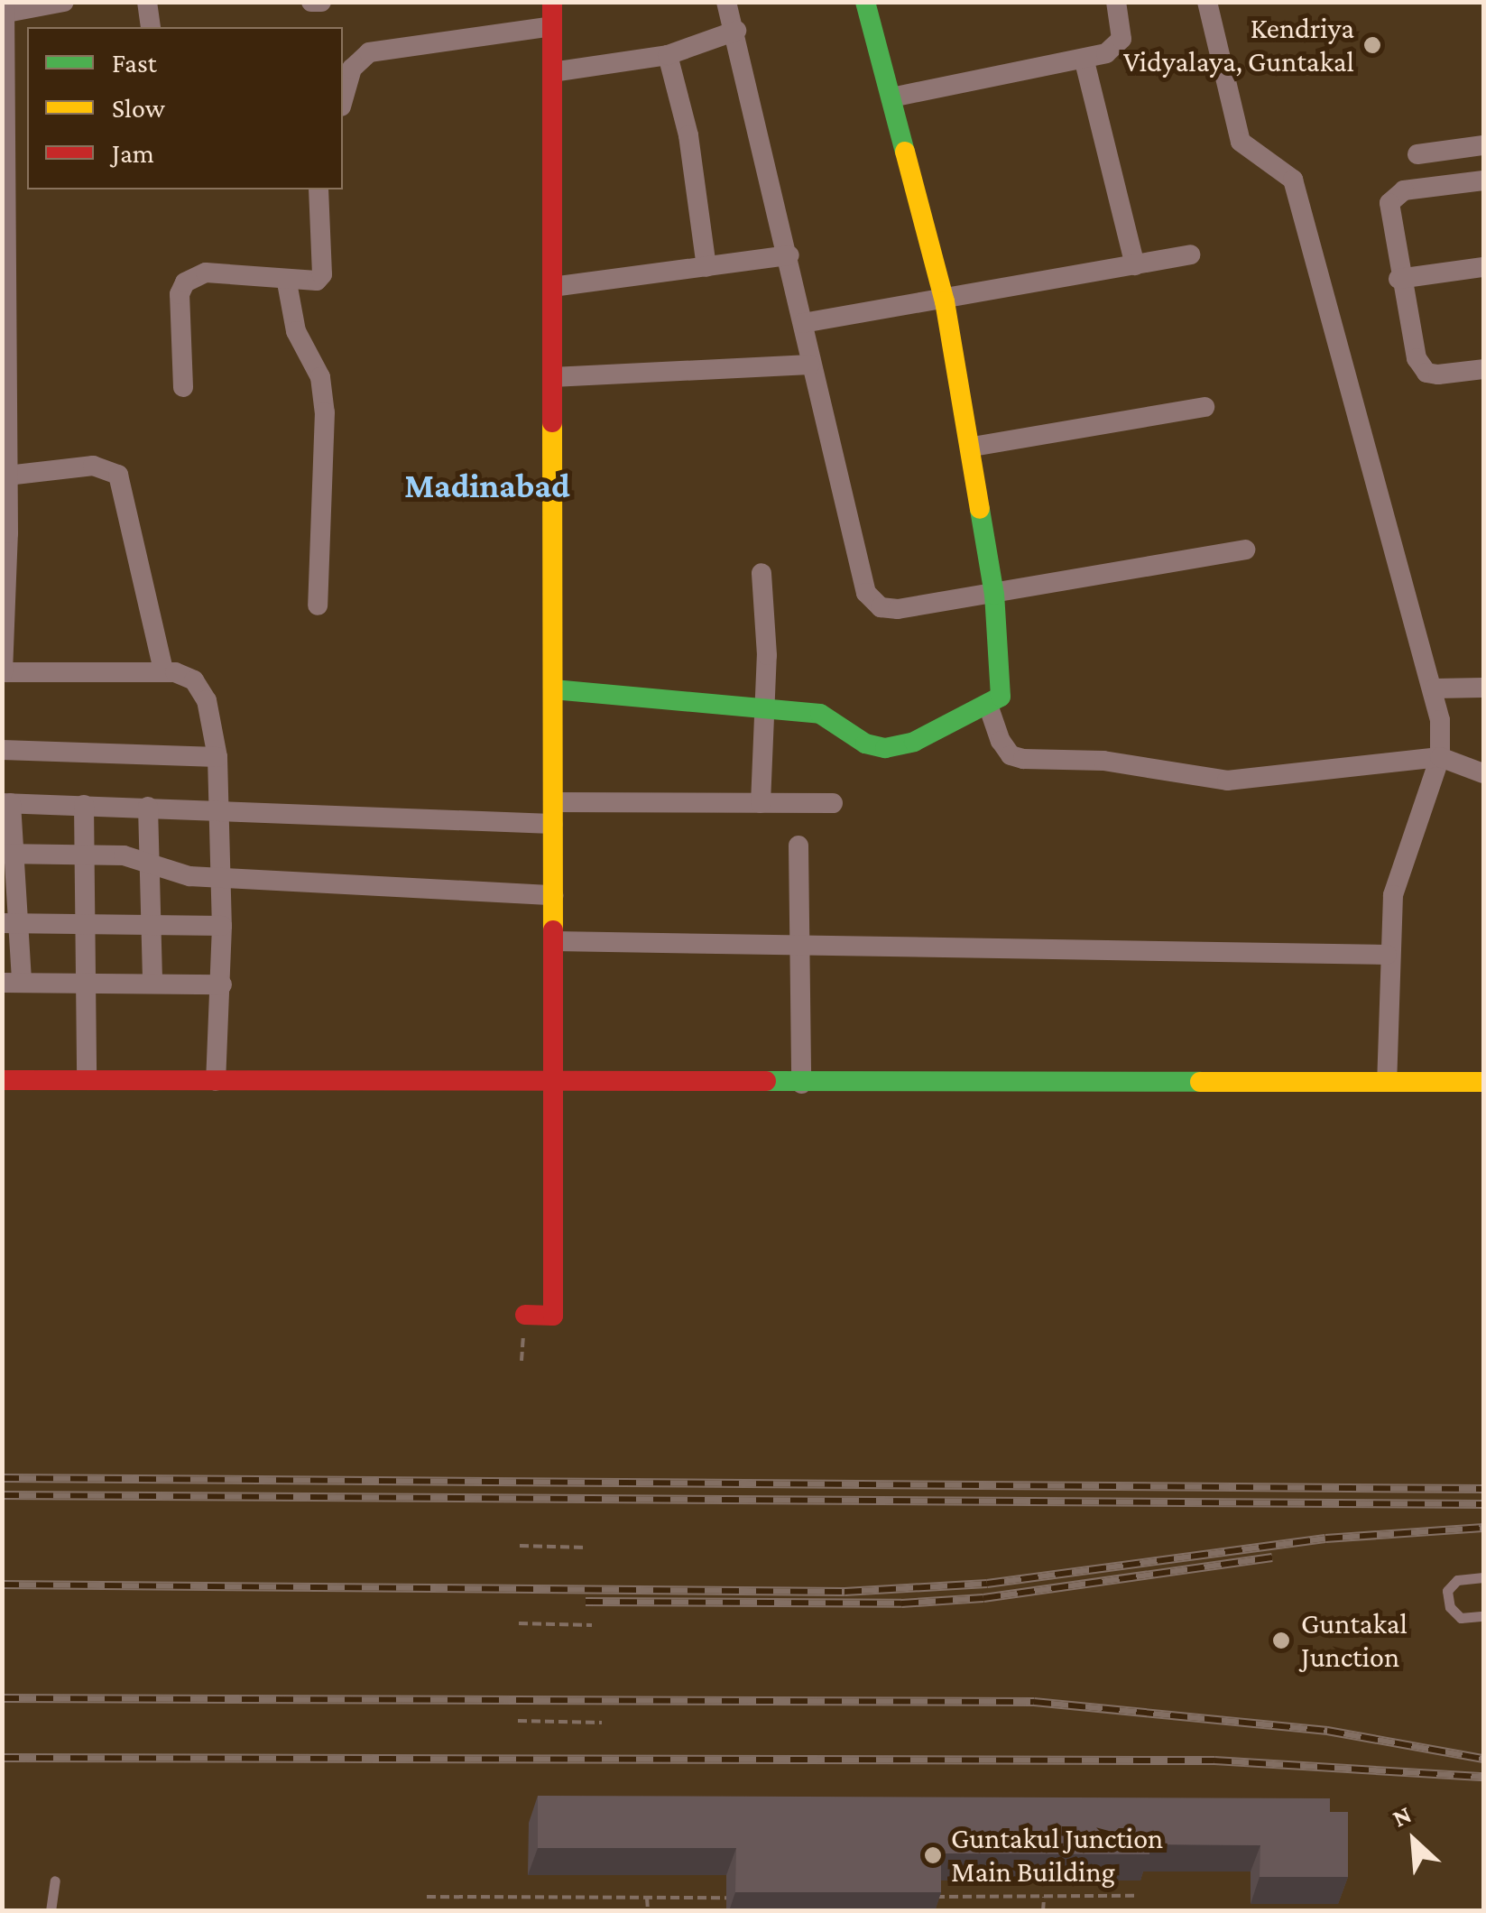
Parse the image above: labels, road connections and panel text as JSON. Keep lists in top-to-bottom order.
{
  "districts": ["Madinabad"],
  "places": ["Kendriya Vidyalaya, Guntakal", "Guntakal Junction", "Guntakul Junction Main Building"],
  "legend": ["Fast", "Slow", "Jam"],
  "north": "top left"
}
